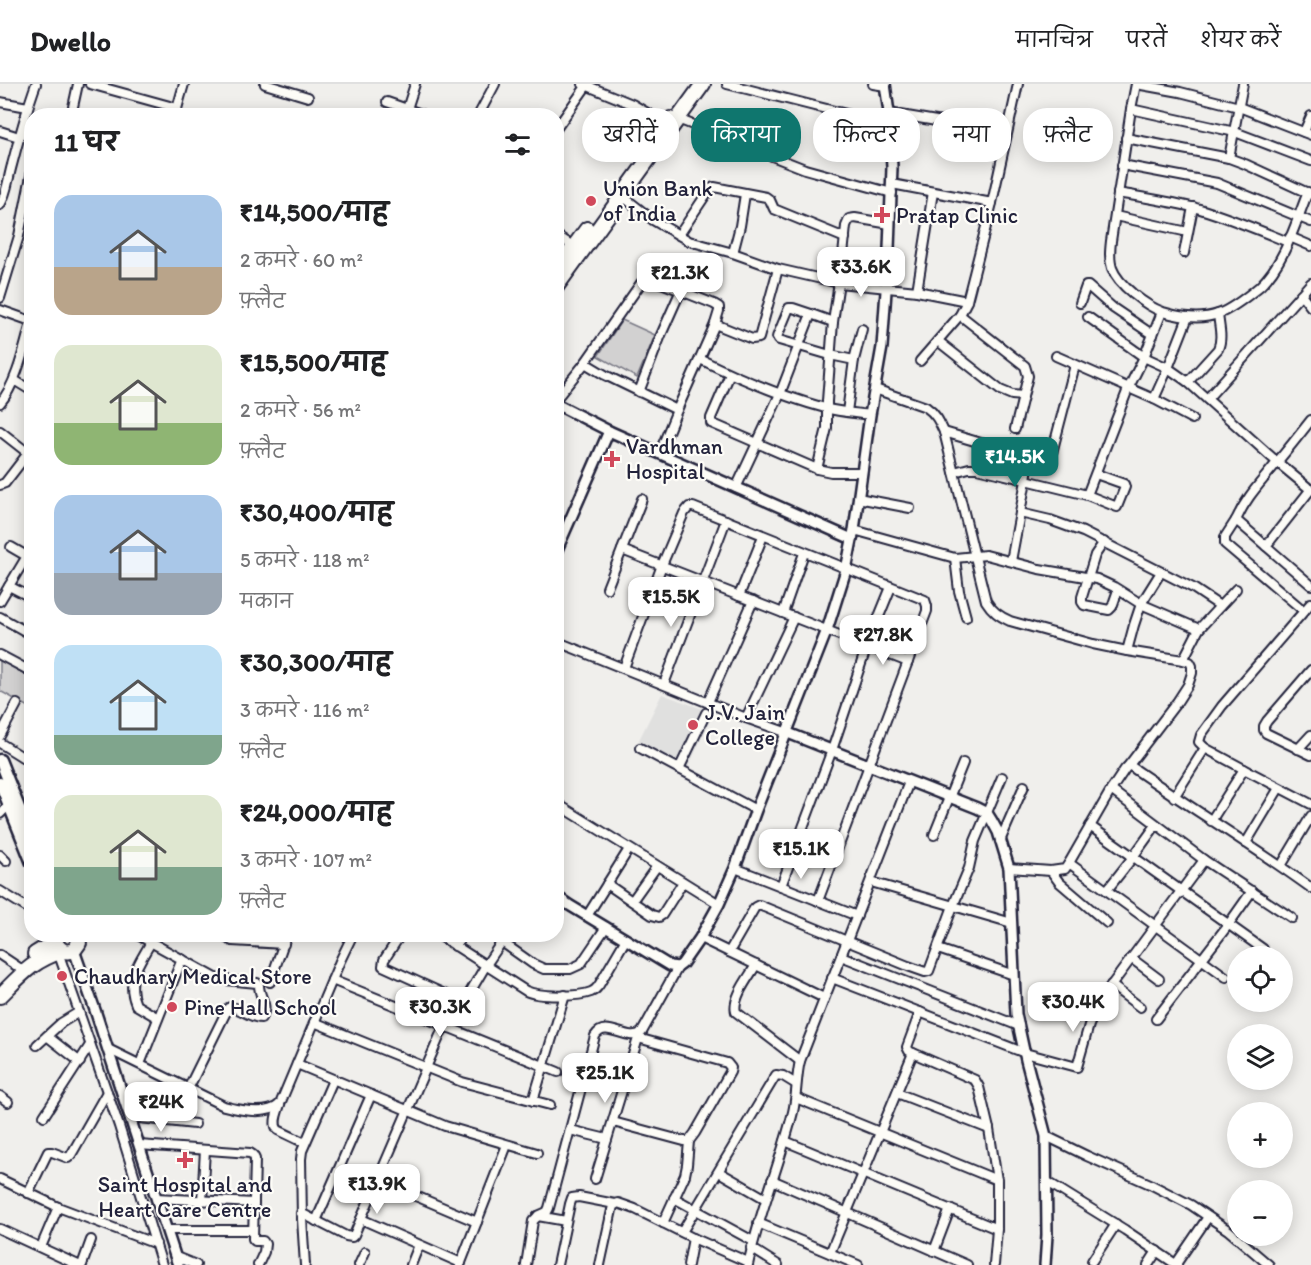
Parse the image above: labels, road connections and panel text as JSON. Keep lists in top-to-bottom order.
{
  "places": {
    "other": [
      "Union Bank of India",
      "J.V. Jain College",
      "Chaudhary Medical Store",
      "Pine Hall School"
    ],
    "health": ["Pratap Clinic", "Vardhman Hospital", "Saint Hospital and Heart Care Centre"]
  },
  "page": {
    "header": "Dwello",
    "nav": ["मानचित्र", "परतें", "शेयर करें"],
    "chip": [
      "खरीदें",
      "किराया",
      "फ़िल्टर",
      "नया",
      "फ़्लैट"
    ],
    "heading": "11 घर",
    "list": [
      {
        "name": "₹14,500/माह",
        "note": "2 कमरे · 60 m² · फ़्लैट"
      },
      {
        "name": "₹15,500/माह",
        "note": "2 कमरे · 56 m² · फ़्लैट"
      },
      {
        "name": "₹30,400/माह",
        "note": "5 कमरे · 118 m² · मकान"
      },
      {
        "name": "₹30,300/माह",
        "note": "3 कमरे · 116 m² · फ़्लैट"
      },
      {
        "name": "₹24,000/माह",
        "note": "3 कमरे · 107 m² · फ़्लैट"
      }
    ],
    "price": [
      "₹33.6K",
      "₹21.3K",
      "₹14.5K",
      "₹15.5K",
      "₹27.8K",
      "₹15.1K",
      "₹30.4K",
      "₹30.3K",
      "₹25.1K",
      "₹24K",
      "₹13.9K"
    ],
    "map_buttons": ["+", "−"]
  }
}
